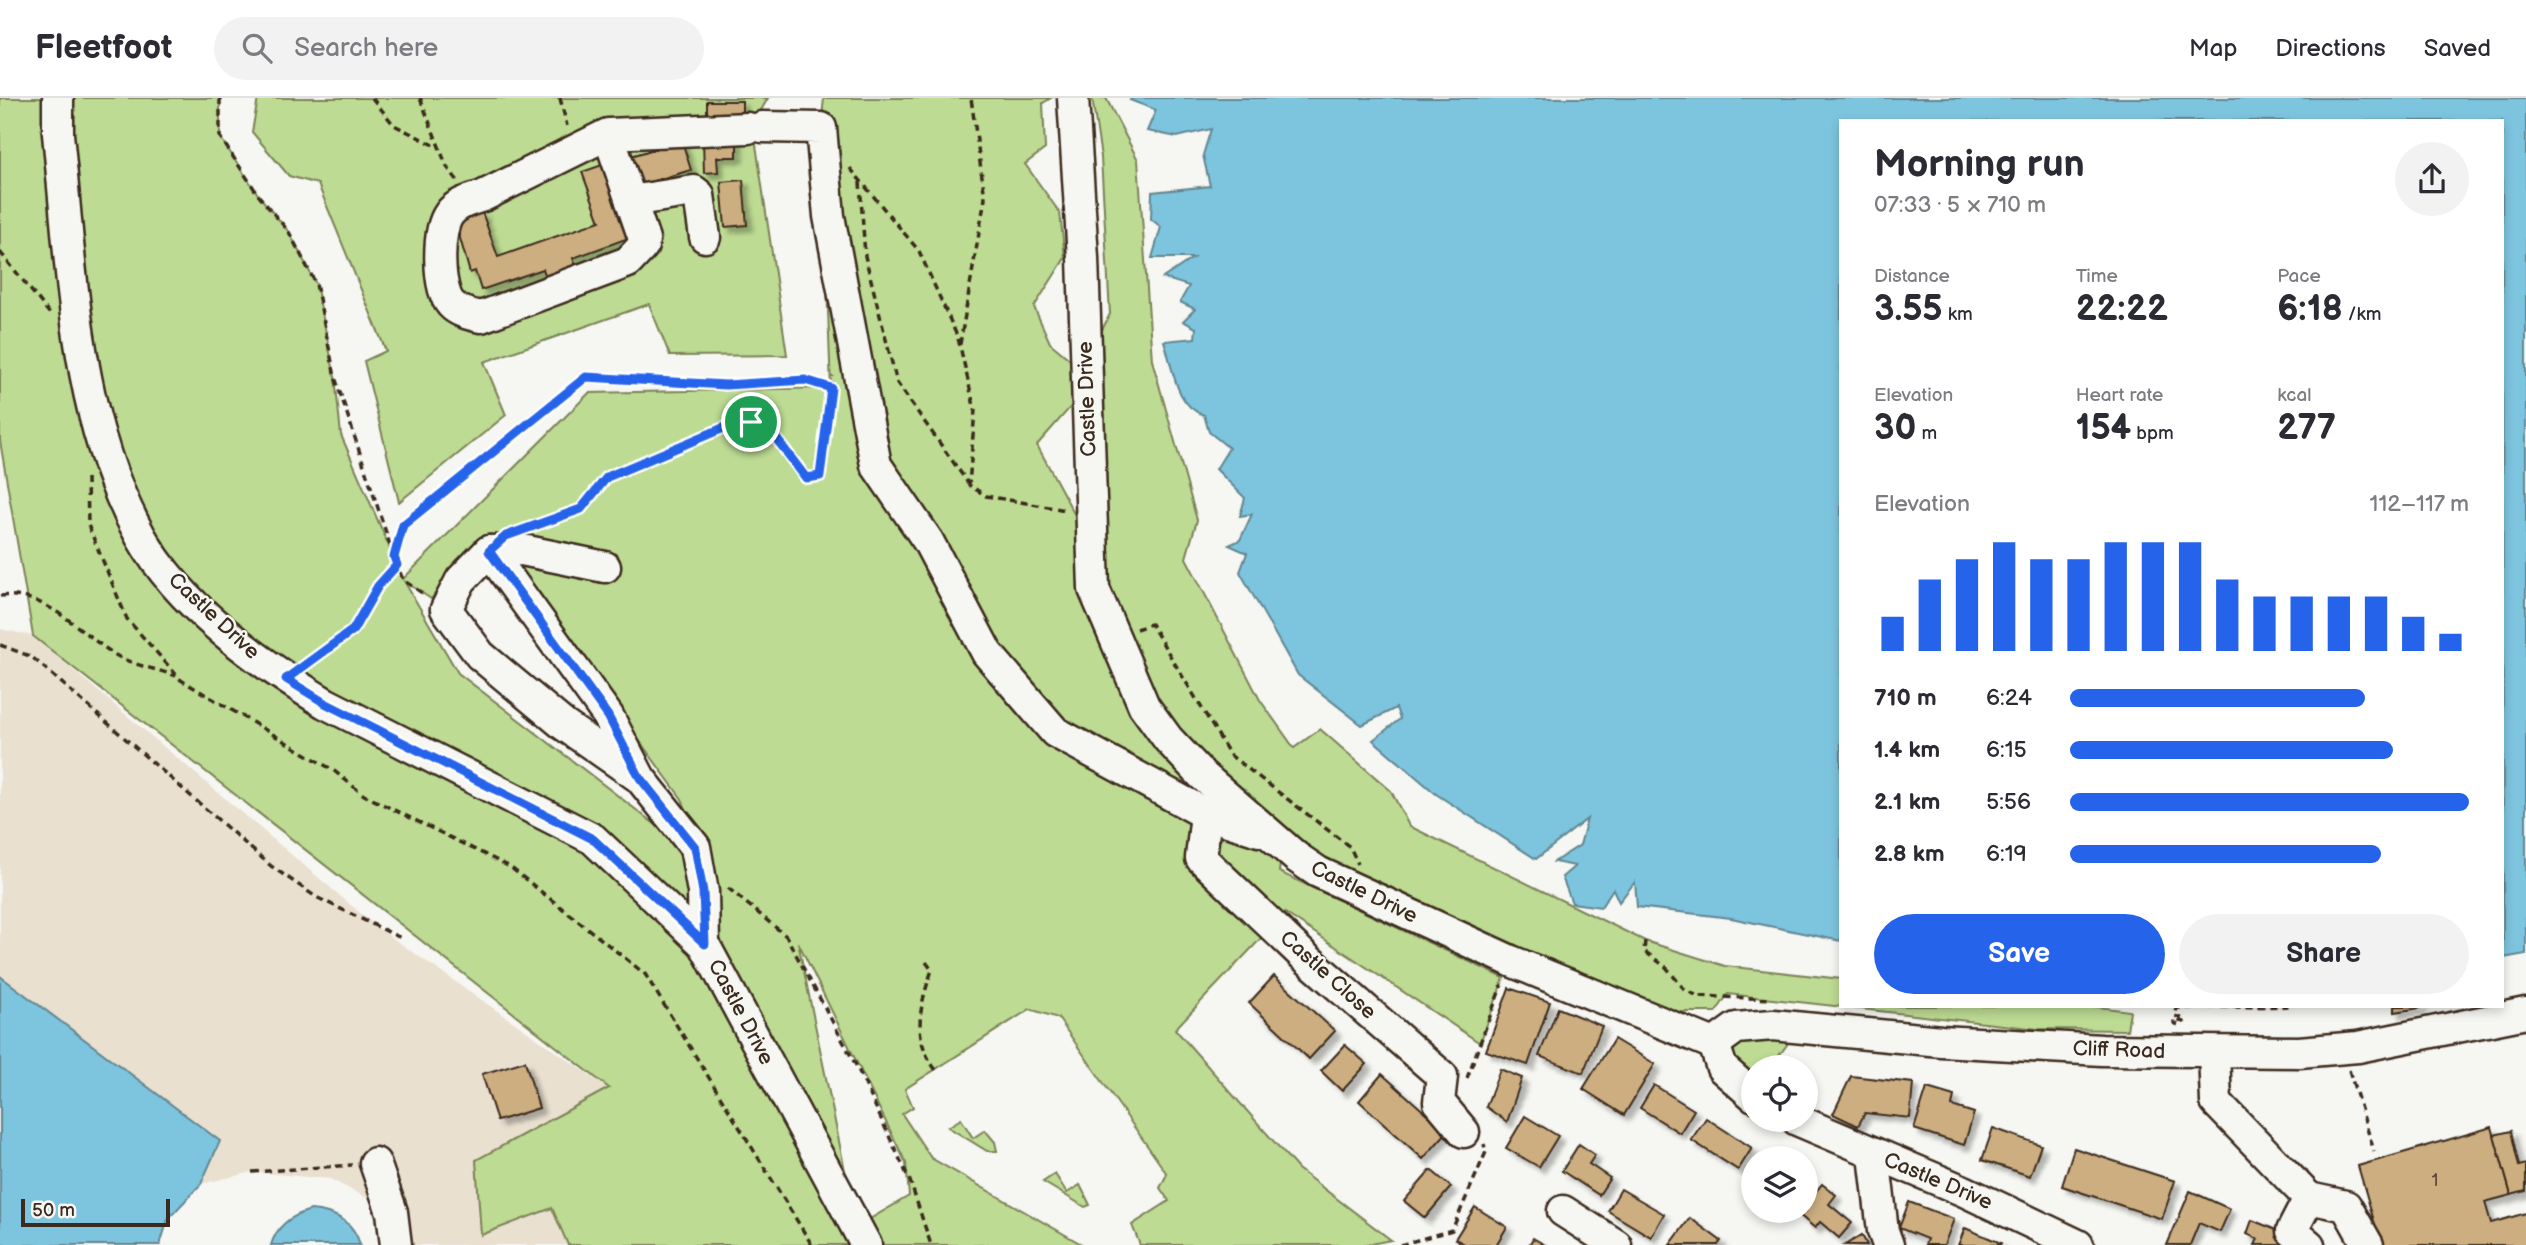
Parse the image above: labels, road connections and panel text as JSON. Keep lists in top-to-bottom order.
{
  "streets": {
    "street": ["Castle Drive", "Castle Close", "Cliff Road"]
  },
  "crossings": [
    ["Castle Drive", "Cliff Road"]
  ],
  "house_numbers": ["1"],
  "scale_bar": "50 m",
  "page": {
    "header": "Fleetfoot",
    "search": "Search here",
    "nav": ["Map", "Directions", "Saved"],
    "heading": ["Morning run", "07:33 · 5 × 710 m"],
    "stats": [
      ["Distance", "3.55 km"],
      ["Time", "22:22"],
      ["Pace", "6:18 /km"],
      ["Elevation", "30 m"],
      ["Heart rate", "154 bpm"],
      ["kcal", "277"]
    ],
    "chart": ["Elevation", "112–117 m"],
    "list": [
      {
        "name": "710 m",
        "note": "6:24"
      },
      {
        "name": "1.4 km",
        "note": "6:15"
      },
      {
        "name": "2.1 km",
        "note": "5:56"
      },
      {
        "name": "2.8 km",
        "note": "6:19"
      }
    ],
    "buttons": ["Save", "Share"],
    "scale": "50 m"
  }
}
